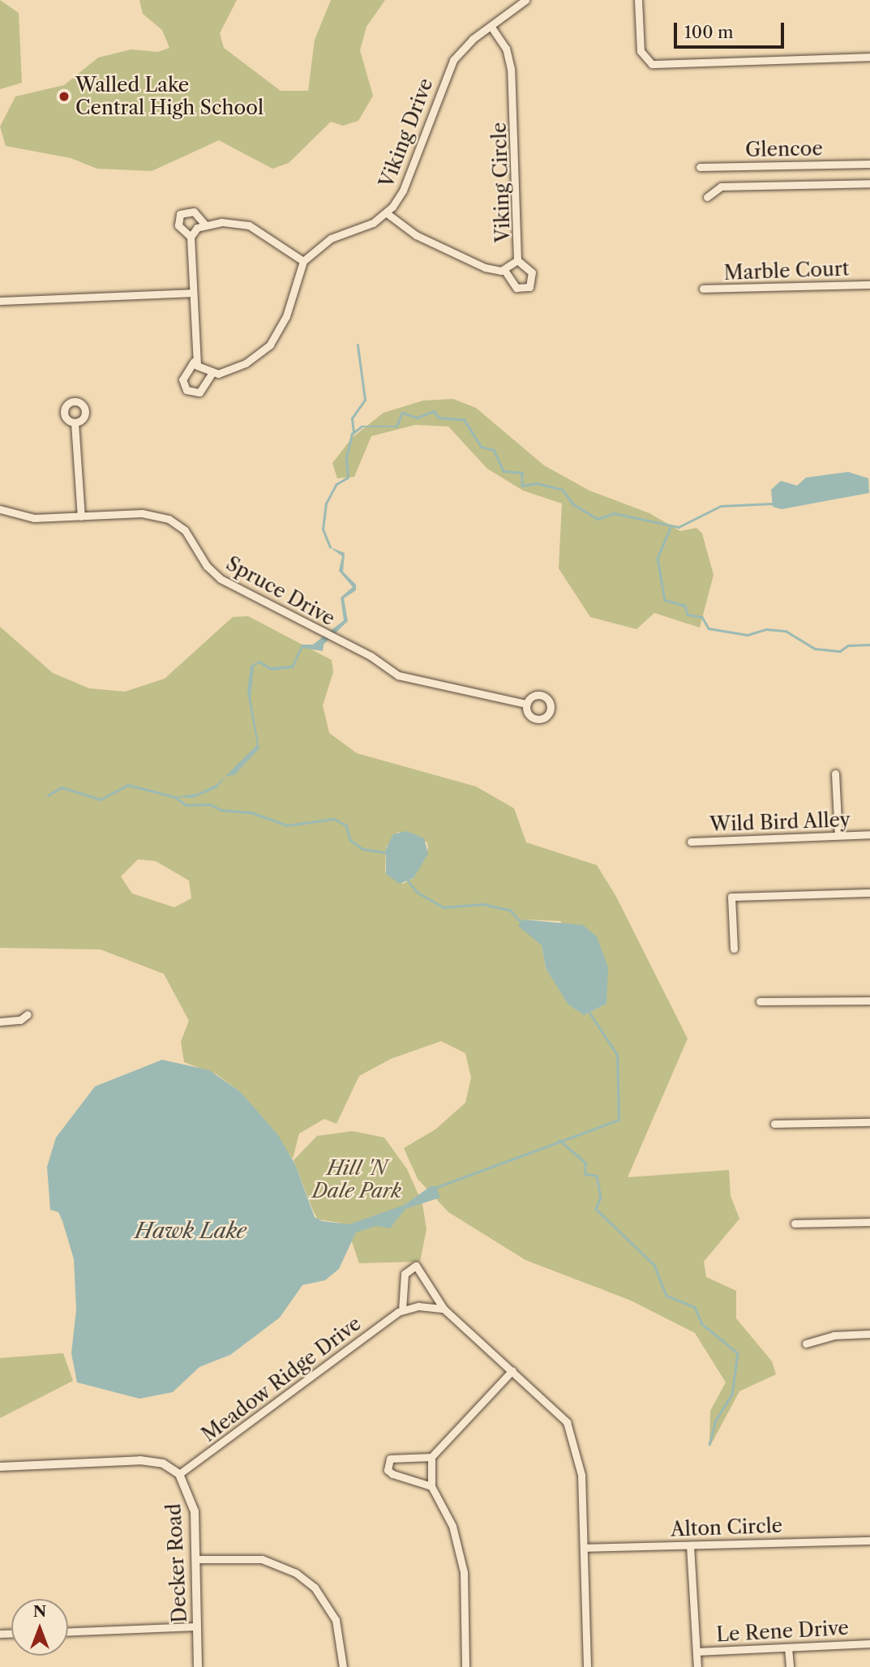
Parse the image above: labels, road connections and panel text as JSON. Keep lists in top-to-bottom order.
{
  "streets": {
    "street": [
      "Viking Drive",
      "Glencoe",
      "Viking Circle",
      "Marble Court",
      "Spruce Drive",
      "Wild Bird Alley",
      "Meadow Ridge Drive",
      "Alton Circle",
      "Decker Road",
      "Le Rene Drive"
    ]
  },
  "crossings": [
    ["Viking Drive", "Viking Circle"],
    ["Meadow Ridge Drive", "Decker Road"]
  ],
  "water": ["Hawk Lake"],
  "parks": ["Hill 'N Dale Park"],
  "places": ["Walled Lake Central High School"],
  "scale_bar": "100 m",
  "north": "top"
}
